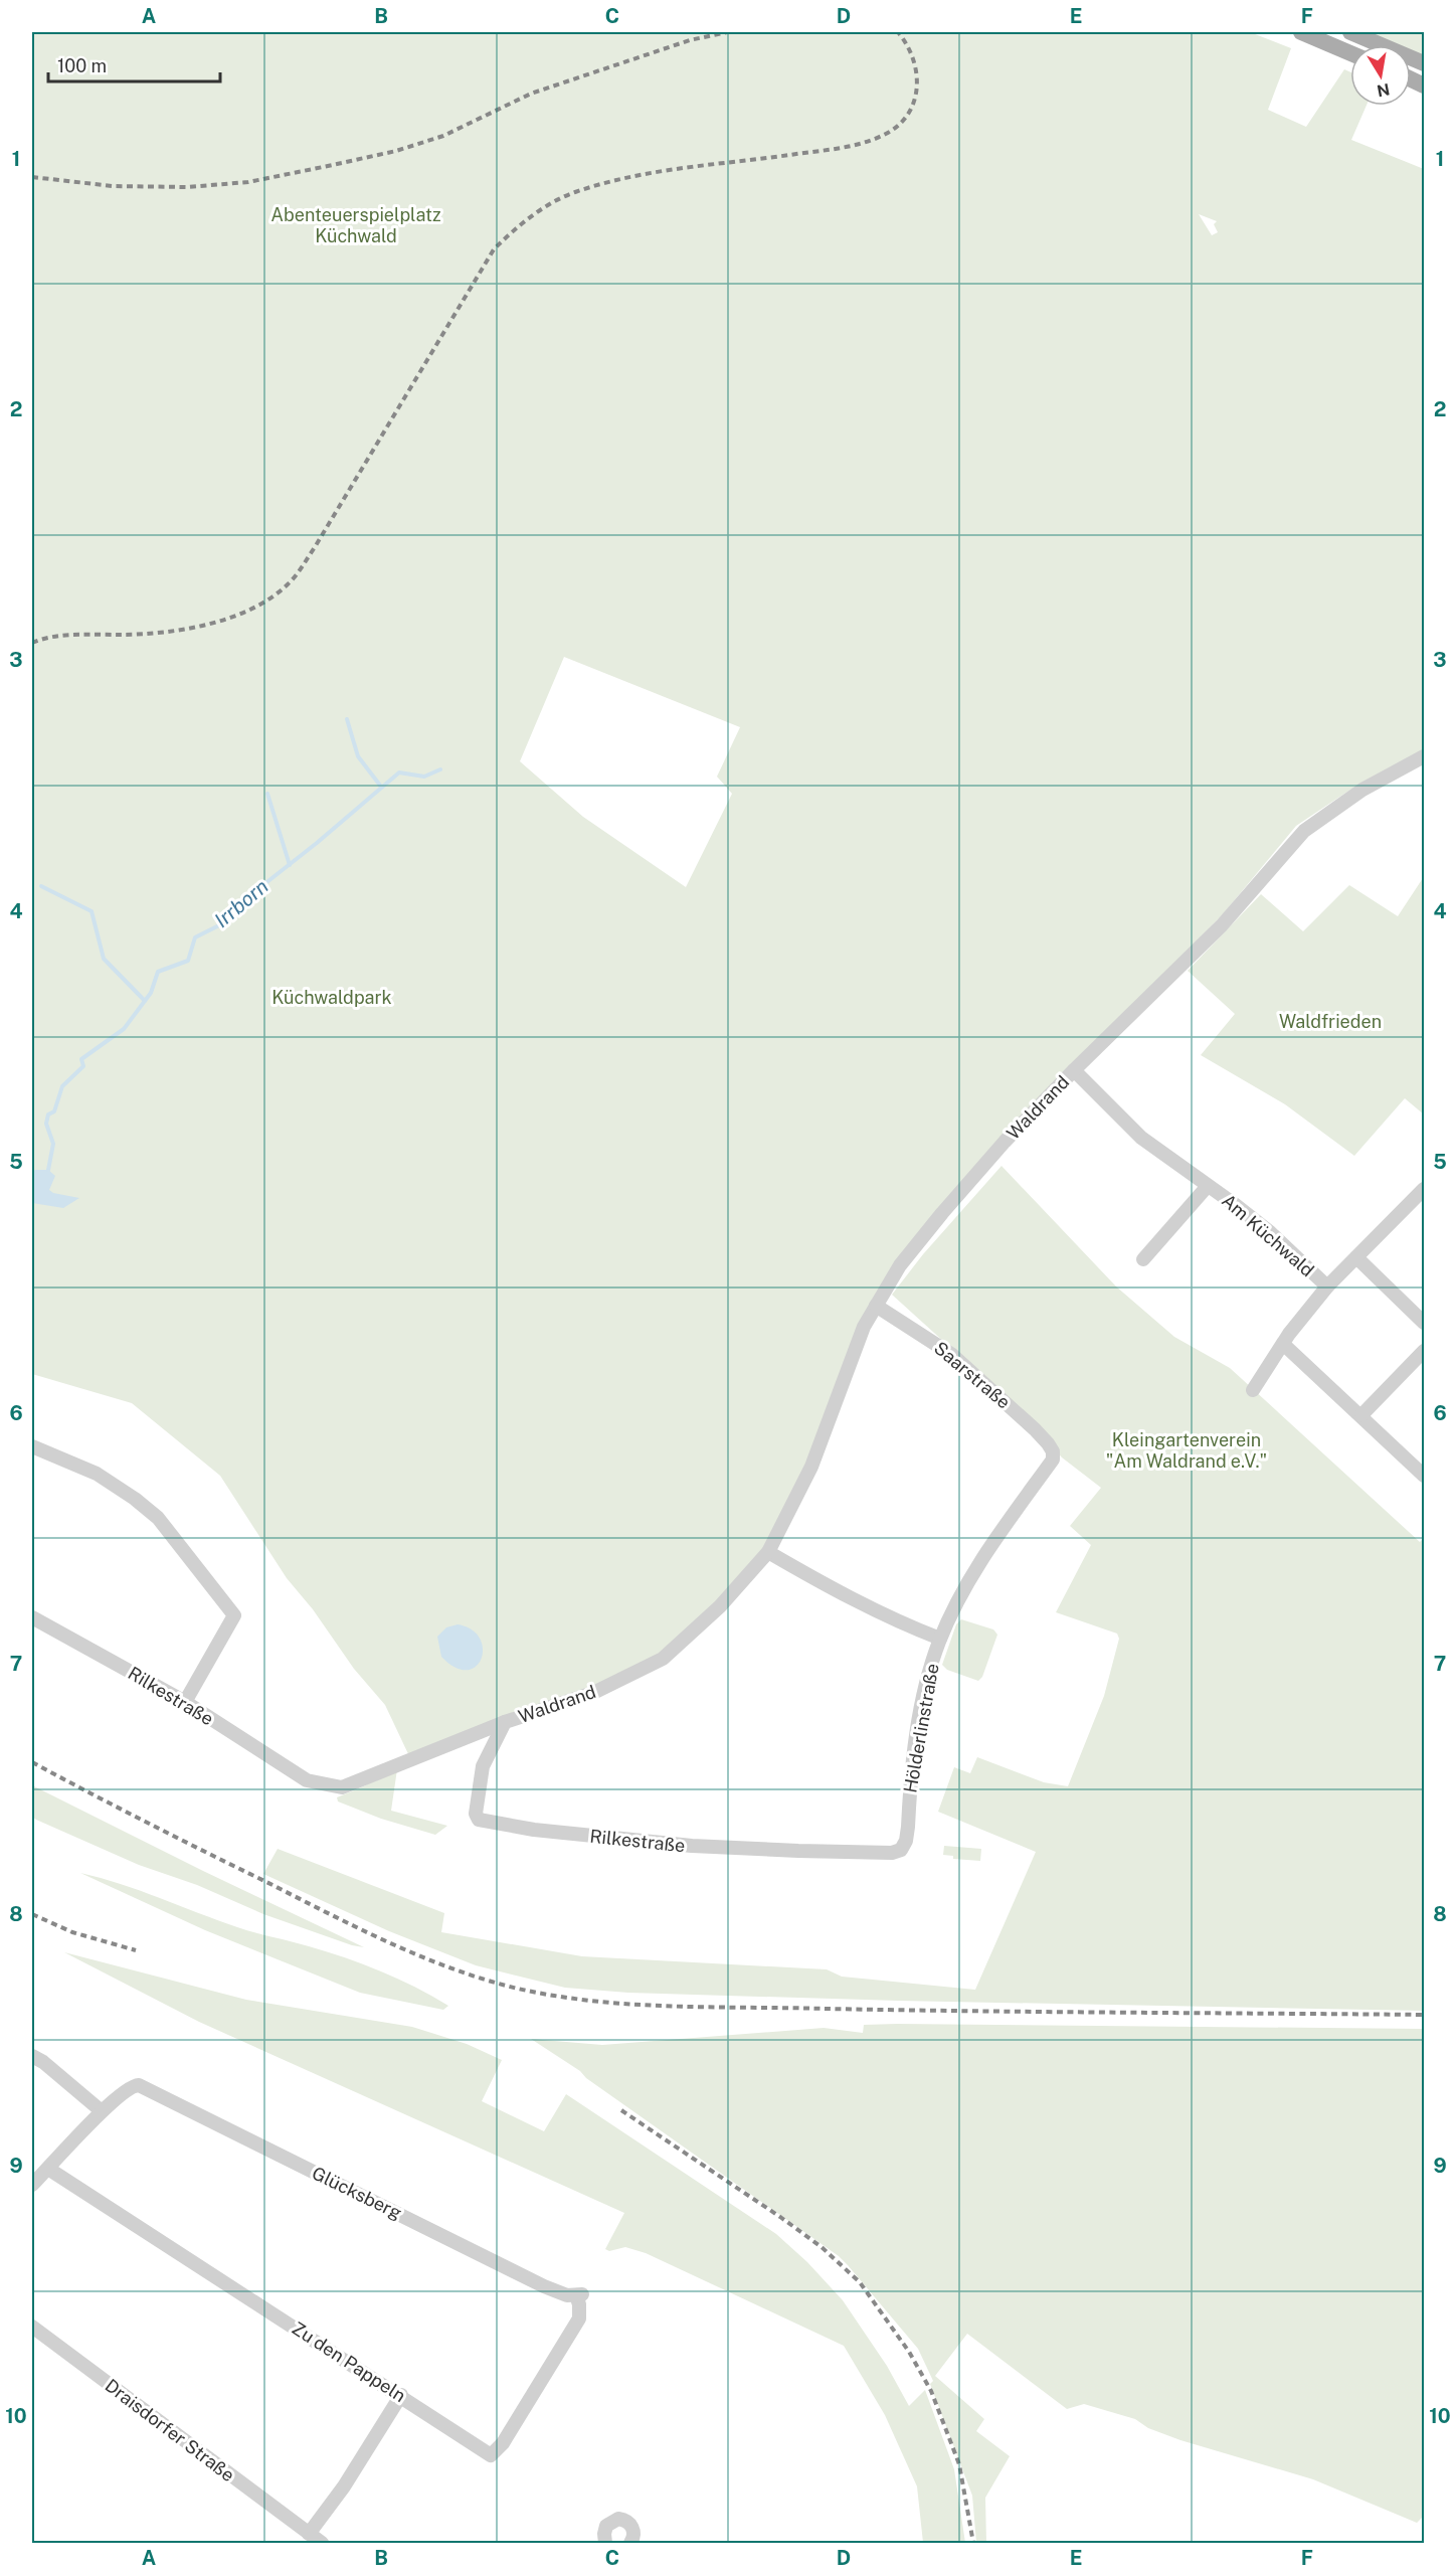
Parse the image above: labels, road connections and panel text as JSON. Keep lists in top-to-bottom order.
{
  "streets": {
    "street": [
      "Waldrand",
      "Am Küchwald",
      "Saarstraße",
      "Rilkestraße",
      "Hölderlinstraße",
      "Glücksberg",
      "Zu den Pappeln",
      "Draisdorfer Straße"
    ]
  },
  "crossings": [
    ["Waldrand", "Am Küchwald"],
    ["Waldrand", "Saarstraße"],
    ["Waldrand", "Rilkestraße"],
    ["Saarstraße", "Hölderlinstraße"],
    ["Rilkestraße", "Hölderlinstraße"],
    ["Glücksberg", "Zu den Pappeln"]
  ],
  "water": ["Irrborn"],
  "parks": [
    "Abenteuerspielplatz Küchwald",
    "Küchwaldpark",
    "Waldfrieden",
    "Kleingartenverein \"Am Waldrand e.V.\""
  ],
  "scale_bar": "100 m",
  "north": "bottom",
  "grid": {
    "columns": [
      "A",
      "B",
      "C",
      "D",
      "E",
      "F"
    ],
    "rows": [
      "1",
      "2",
      "3",
      "4",
      "5",
      "6",
      "7",
      "8",
      "9",
      "10"
    ]
  }
}
